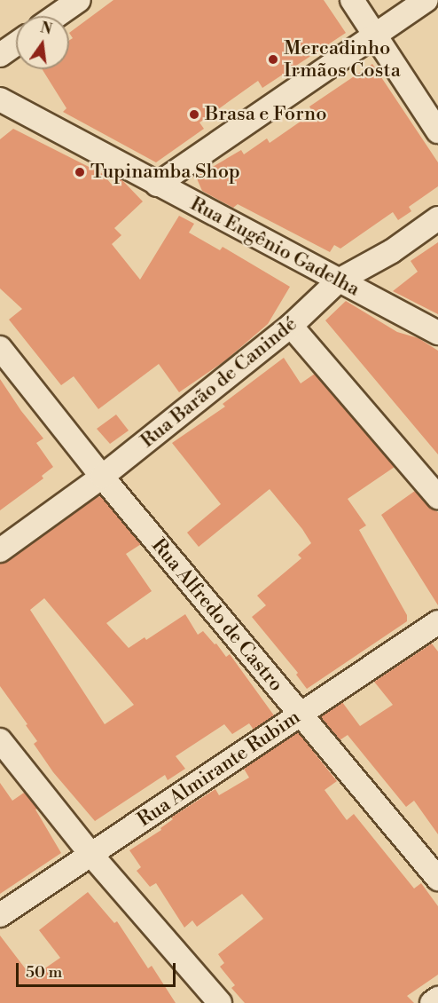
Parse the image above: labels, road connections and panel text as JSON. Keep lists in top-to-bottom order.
{
  "streets": {
    "street": [
      "Rua Eugênio Gadelha",
      "Rua Barão de Canindé",
      "Rua Alfredo de Castro",
      "Rua Almirante Rubim"
    ]
  },
  "crossings": [
    ["Rua Eugênio Gadelha", "Rua Barão de Canindé"],
    ["Rua Barão de Canindé", "Rua Alfredo de Castro"],
    ["Rua Alfredo de Castro", "Rua Almirante Rubim"]
  ],
  "places": ["Mercadinho Irmãos Costa", "Brasa e Forno", "Tupinamba Shop"],
  "scale_bar": "50 m",
  "north": "top"
}
